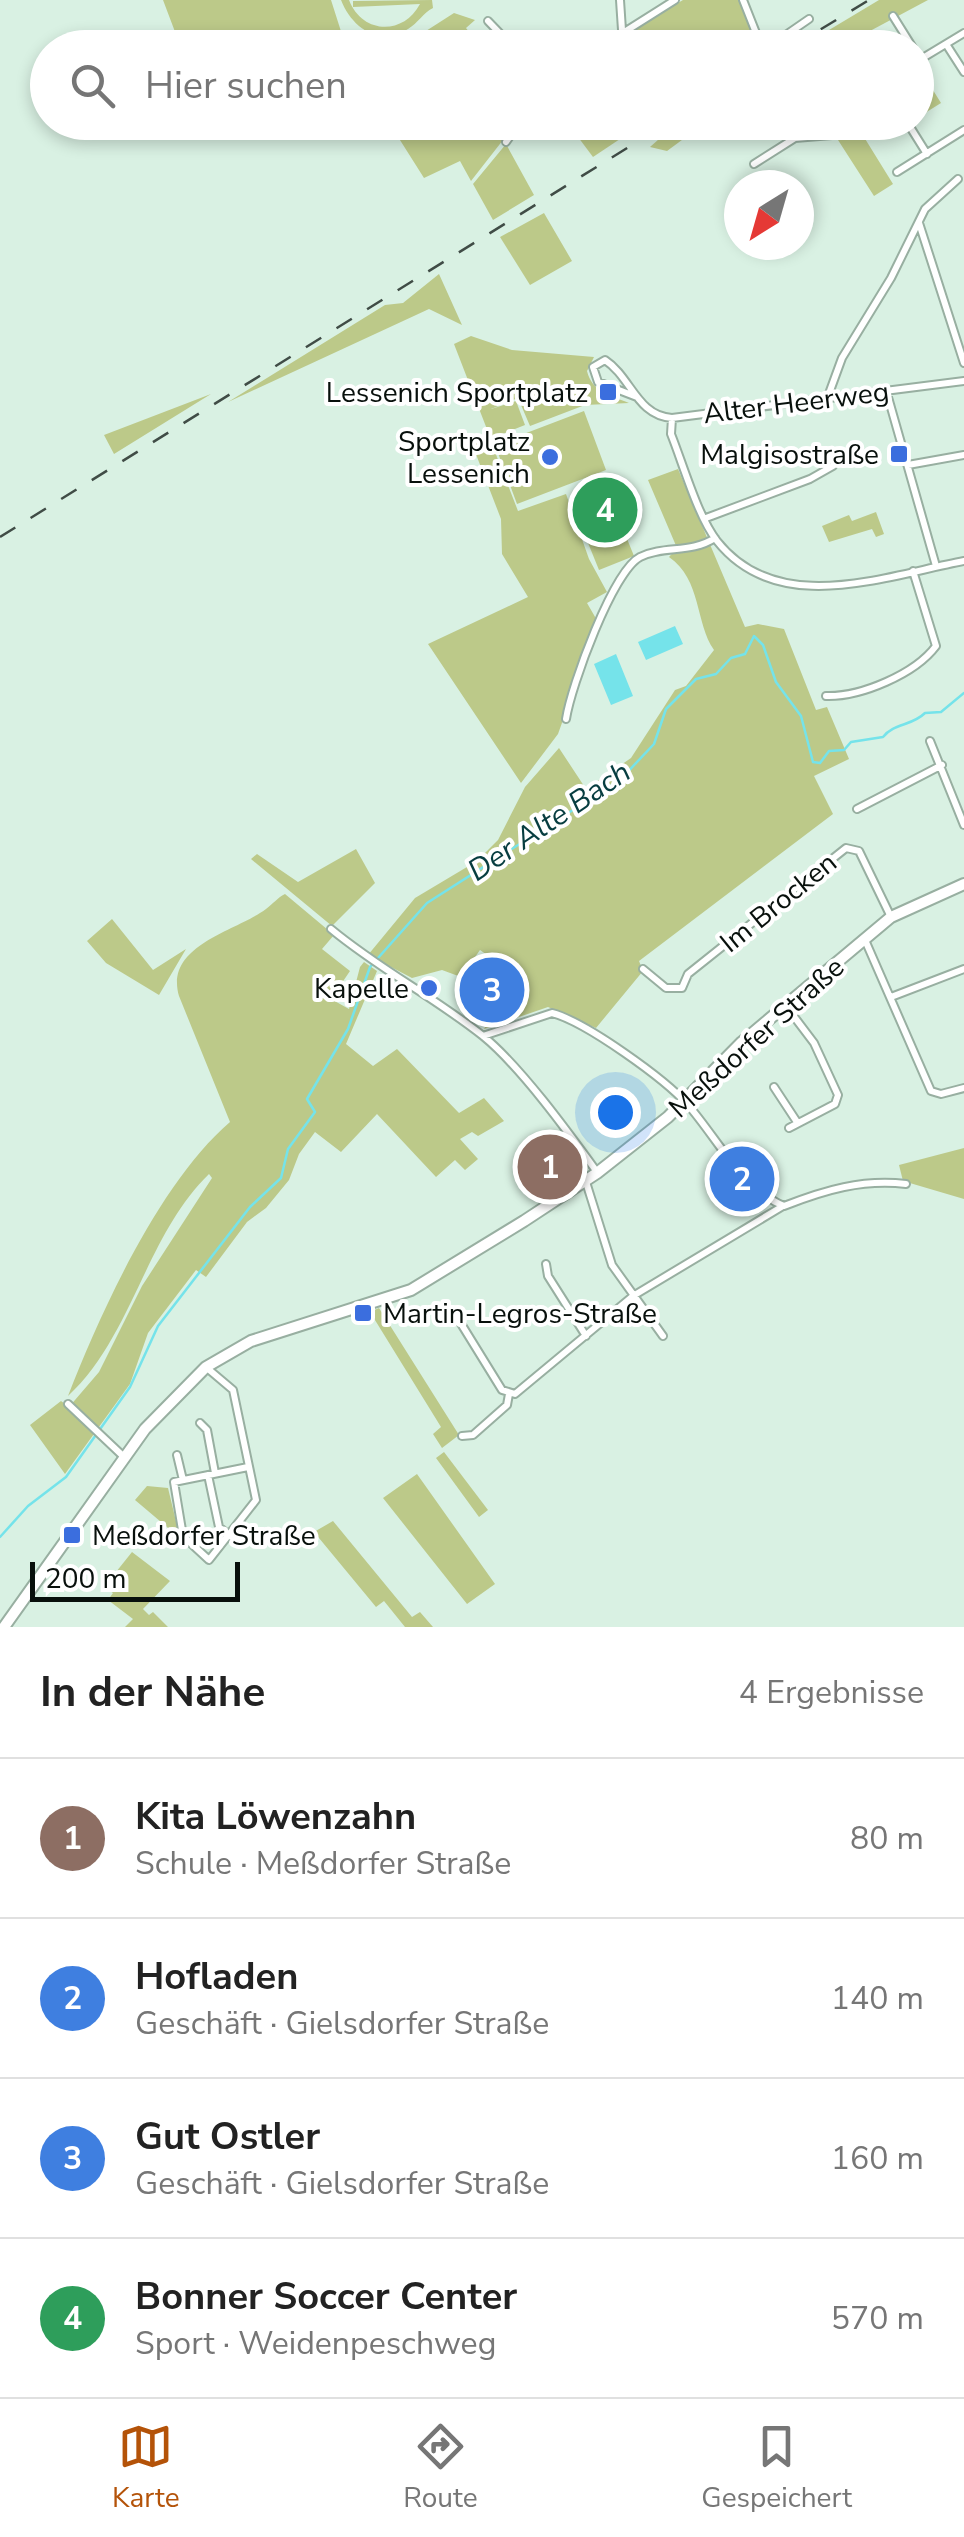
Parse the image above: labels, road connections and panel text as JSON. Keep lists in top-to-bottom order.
{
  "streets": {
    "street": ["Alter Heerweg", "Im Brocken", "Meßdorfer Straße"]
  },
  "crossings": [
    ["Im Brocken", "Meßdorfer Straße"]
  ],
  "water": ["Der Alte Bach"],
  "places": {
    "transit": [
      "Lessenich Sportplatz",
      "Malgisostraße",
      "Martin-Legros-Straße",
      "Meßdorfer Straße"
    ],
    "other": ["Sportplatz Lessenich", "Kapelle"]
  },
  "scale_bar": "200 m",
  "north": "bottom left",
  "page": {
    "search": "Hier suchen",
    "pins": [
      "4",
      "3",
      "1",
      "2"
    ],
    "scale": "200 m",
    "heading": ["In der Nähe", "4 Ergebnisse"],
    "list": [
      {
        "mark": "1",
        "name": "Kita Löwenzahn",
        "note": "Schule · Meßdorfer Straße",
        "value": "80 m"
      },
      {
        "mark": "2",
        "name": "Hofladen",
        "note": "Geschäft · Gielsdorfer Straße",
        "value": "140 m"
      },
      {
        "mark": "3",
        "name": "Gut Ostler",
        "note": "Geschäft · Gielsdorfer Straße",
        "value": "160 m"
      },
      {
        "mark": "4",
        "name": "Bonner Soccer Center",
        "note": "Sport · Weidenpeschweg",
        "value": "570 m"
      }
    ],
    "nav": ["Karte", "Route", "Gespeichert"]
  }
}
